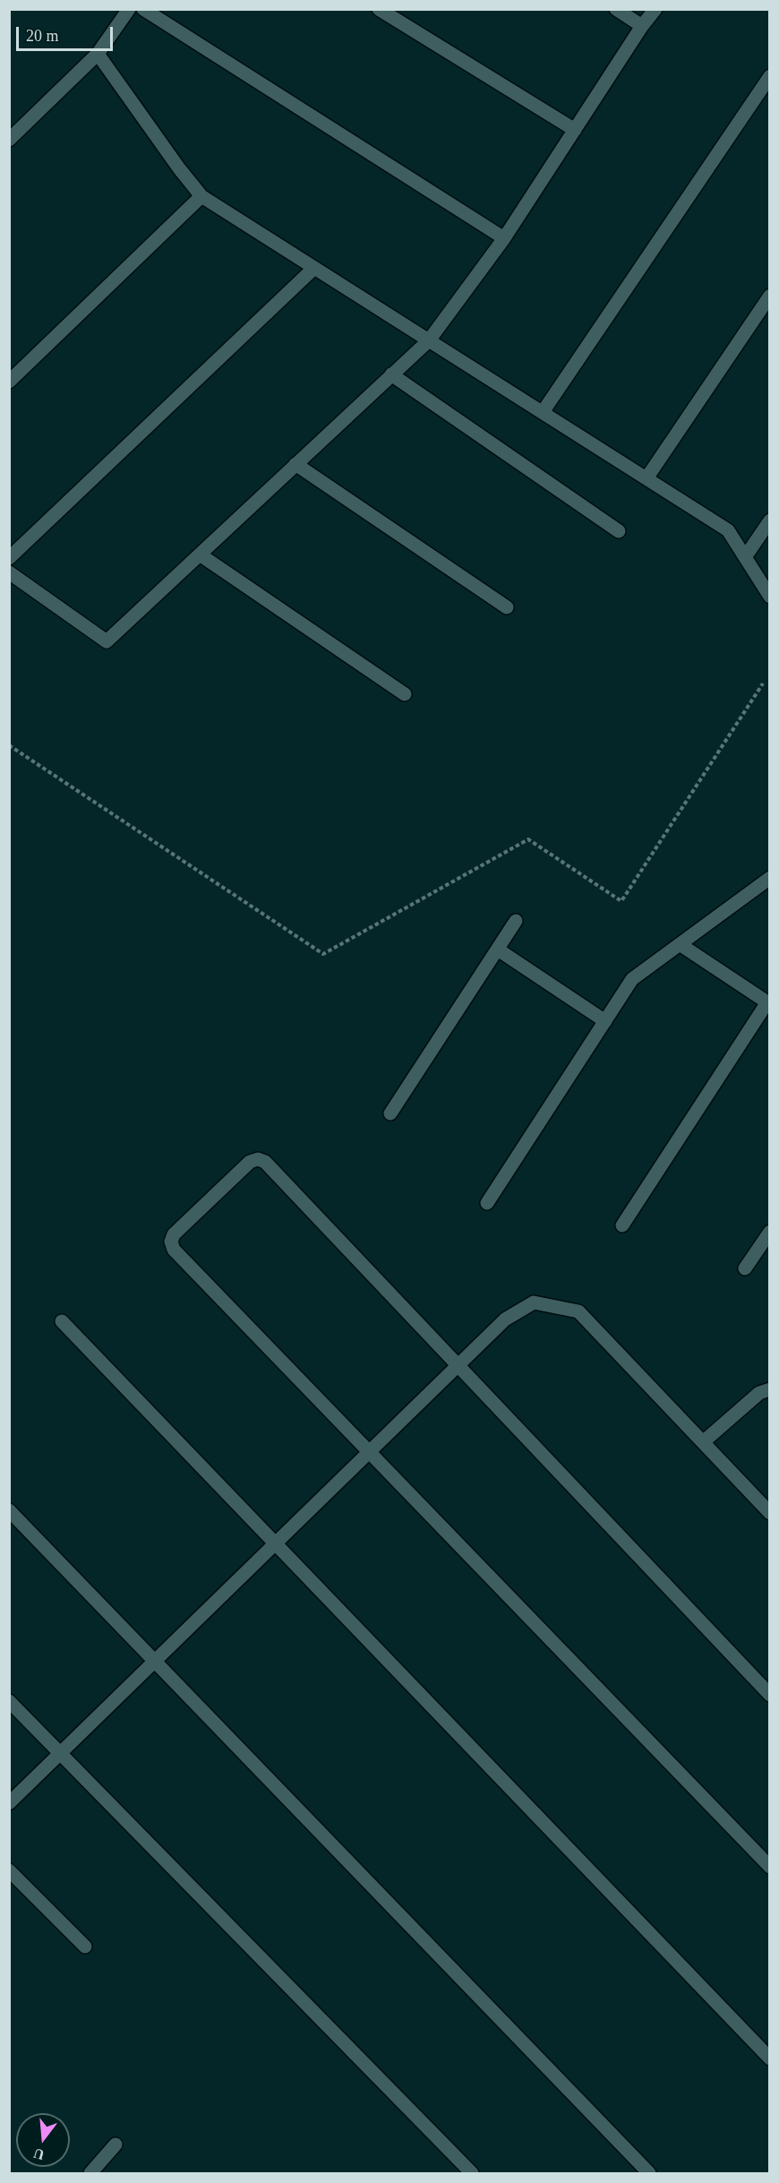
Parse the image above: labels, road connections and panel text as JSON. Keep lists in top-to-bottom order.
{
  "scale_bar": "20 m",
  "north": "bottom"
}
